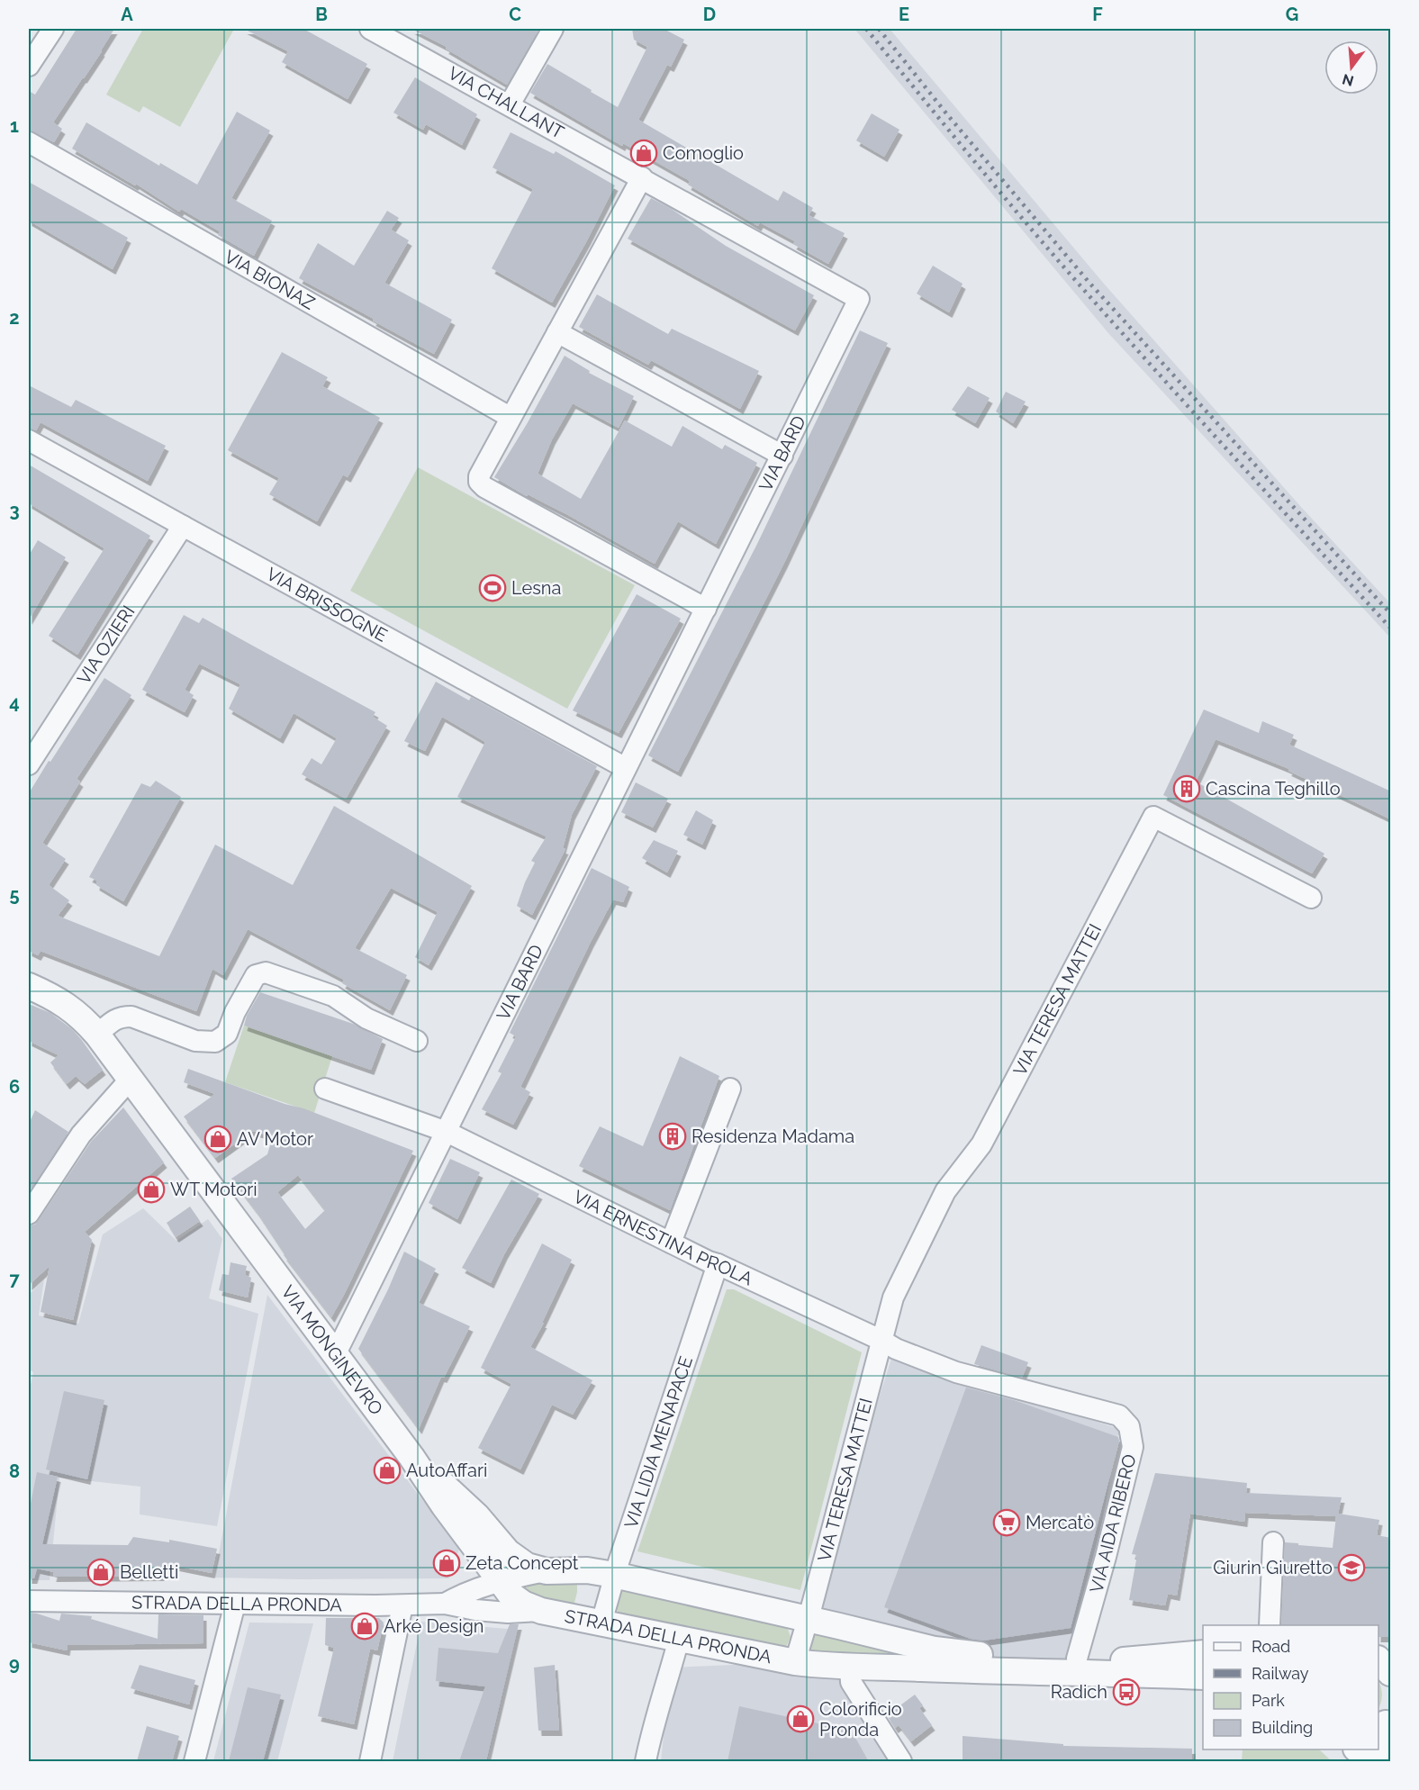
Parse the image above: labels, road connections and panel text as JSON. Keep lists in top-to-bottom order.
{
  "streets": {
    "street": [
      "VIA CHALLANT",
      "VIA BIONAZ",
      "VIA BARD",
      "VIA BRISSOGNE",
      "VIA OZIERI",
      "VIA TERESA MATTEI",
      "VIA ERNESTINA PROLA",
      "VIA MONGINEVRO",
      "VIA LIDIA MENAPACE",
      "VIA AIDA RIBERO",
      "STRADA DELLA PRONDA"
    ]
  },
  "crossings": [
    ["VIA CHALLANT", "VIA BARD"],
    ["VIA BARD", "VIA BRISSOGNE"],
    ["VIA BARD", "VIA ERNESTINA PROLA"],
    ["VIA BARD", "VIA MONGINEVRO"],
    ["VIA BRISSOGNE", "VIA OZIERI"],
    ["VIA TERESA MATTEI", "VIA ERNESTINA PROLA"],
    ["VIA TERESA MATTEI", "VIA AIDA RIBERO"],
    ["VIA TERESA MATTEI", "STRADA DELLA PRONDA"],
    ["VIA ERNESTINA PROLA", "VIA LIDIA MENAPACE"],
    ["VIA ERNESTINA PROLA", "VIA AIDA RIBERO"],
    ["VIA MONGINEVRO", "STRADA DELLA PRONDA"],
    ["VIA LIDIA MENAPACE", "STRADA DELLA PRONDA"],
    ["VIA AIDA RIBERO", "STRADA DELLA PRONDA"]
  ],
  "places": {
    "shop": [
      "Comoglio",
      "AV Motor",
      "WT Motori",
      "AutoAffari",
      "Zeta Concept",
      "Belletti",
      "Arké Design",
      "Colorificio Pronda"
    ],
    "sports": ["Lesna"],
    "building": ["Cascina Teghillo", "Residenza Madama"],
    "supermarket": ["Mercatò"],
    "school or university": ["Giurin Giuretto"],
    "bus stop": ["Radich"]
  },
  "legend": [
    "Road",
    "Railway",
    "Park",
    "Building"
  ],
  "north": "bottom",
  "grid": {
    "columns": [
      "A",
      "B",
      "C",
      "D",
      "E",
      "F",
      "G"
    ],
    "rows": [
      "1",
      "2",
      "3",
      "4",
      "5",
      "6",
      "7",
      "8",
      "9"
    ]
  }
}
